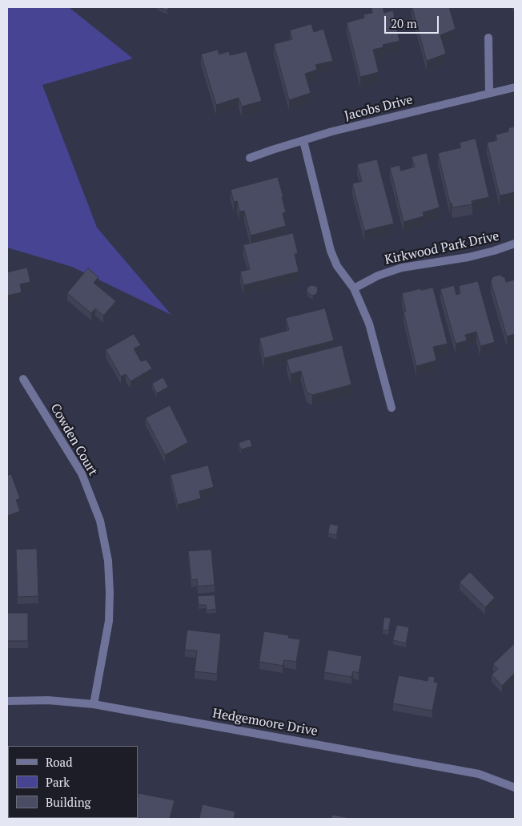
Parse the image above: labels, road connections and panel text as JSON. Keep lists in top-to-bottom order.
{
  "streets": {
    "street": [
      "Jacobs Drive",
      "Kirkwood Park Drive",
      "Cowden Court",
      "Hedgemoore Drive"
    ]
  },
  "crossings": [
    ["Cowden Court", "Hedgemoore Drive"]
  ],
  "legend": ["Road", "Park", "Building"],
  "scale_bar": "20 m"
}
